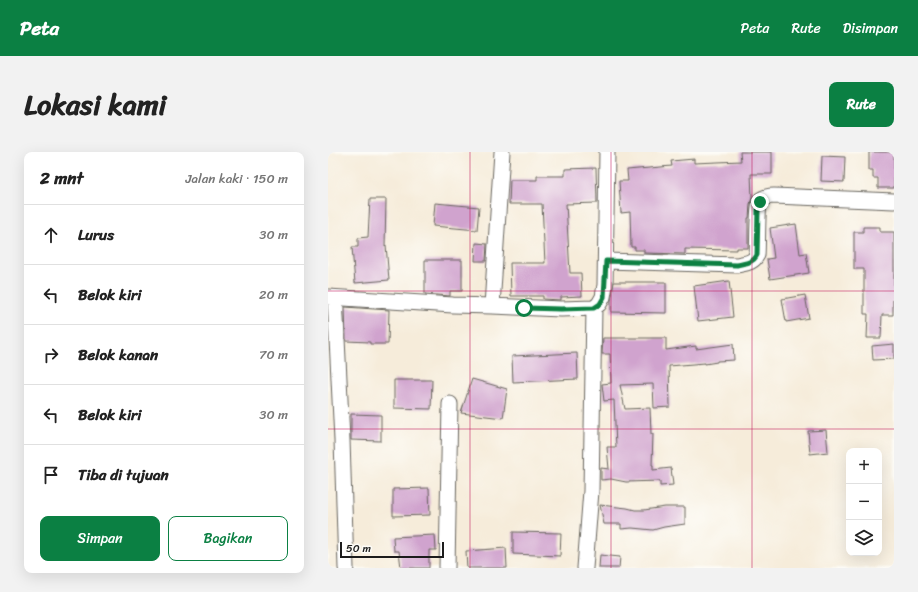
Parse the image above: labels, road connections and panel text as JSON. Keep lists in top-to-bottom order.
{
  "scale_bar": "50 m",
  "page": {
    "header": "Peta",
    "nav": ["Peta", "Rute", "Disimpan"],
    "title": "Lokasi kami",
    "buttons": [
      "Rute",
      ["Simpan", "Bagikan"]
    ],
    "heading": ["2 mnt", "Jalan kaki · 150 m"],
    "list": [
      ["Lurus", "30 m"],
      ["Belok kiri", "20 m"],
      ["Belok kanan", "70 m"],
      ["Belok kiri", "30 m"],
      "Tiba di tujuan"
    ],
    "map_buttons": ["+", "−"],
    "scale": "50 m"
  }
}
